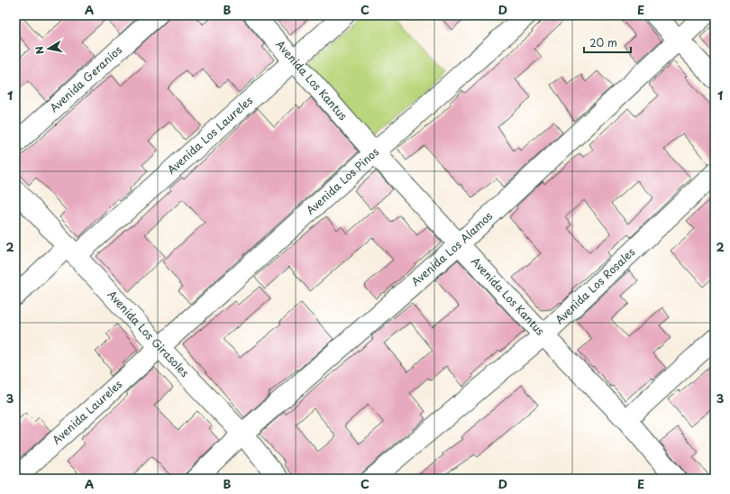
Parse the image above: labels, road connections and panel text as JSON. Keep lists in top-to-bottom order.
{
  "streets": {
    "street": [
      "Avenida Geranios",
      "Avenida Los Kantus",
      "Avenida Los Laureles",
      "Avenida Los Pinos",
      "Avenida Los Alamos",
      "Avenida Los Rosales",
      "Avenida Los Girasoles",
      "Avenida Laureles"
    ]
  },
  "crossings": [
    ["Avenida Los Kantus", "Avenida Los Laureles"],
    ["Avenida Los Kantus", "Avenida Los Pinos"],
    ["Avenida Los Kantus", "Avenida Los Alamos"],
    ["Avenida Los Kantus", "Avenida Los Rosales"],
    ["Avenida Los Laureles", "Avenida Los Girasoles"],
    ["Avenida Los Pinos", "Avenida Los Girasoles"],
    ["Avenida Los Pinos", "Avenida Laureles"],
    ["Avenida Los Alamos", "Avenida Los Girasoles"],
    ["Avenida Los Girasoles", "Avenida Laureles"]
  ],
  "scale_bar": "20 m",
  "north": "left",
  "grid": {
    "columns": [
      "A",
      "B",
      "C",
      "D",
      "E"
    ],
    "rows": ["1", "2", "3"]
  }
}
